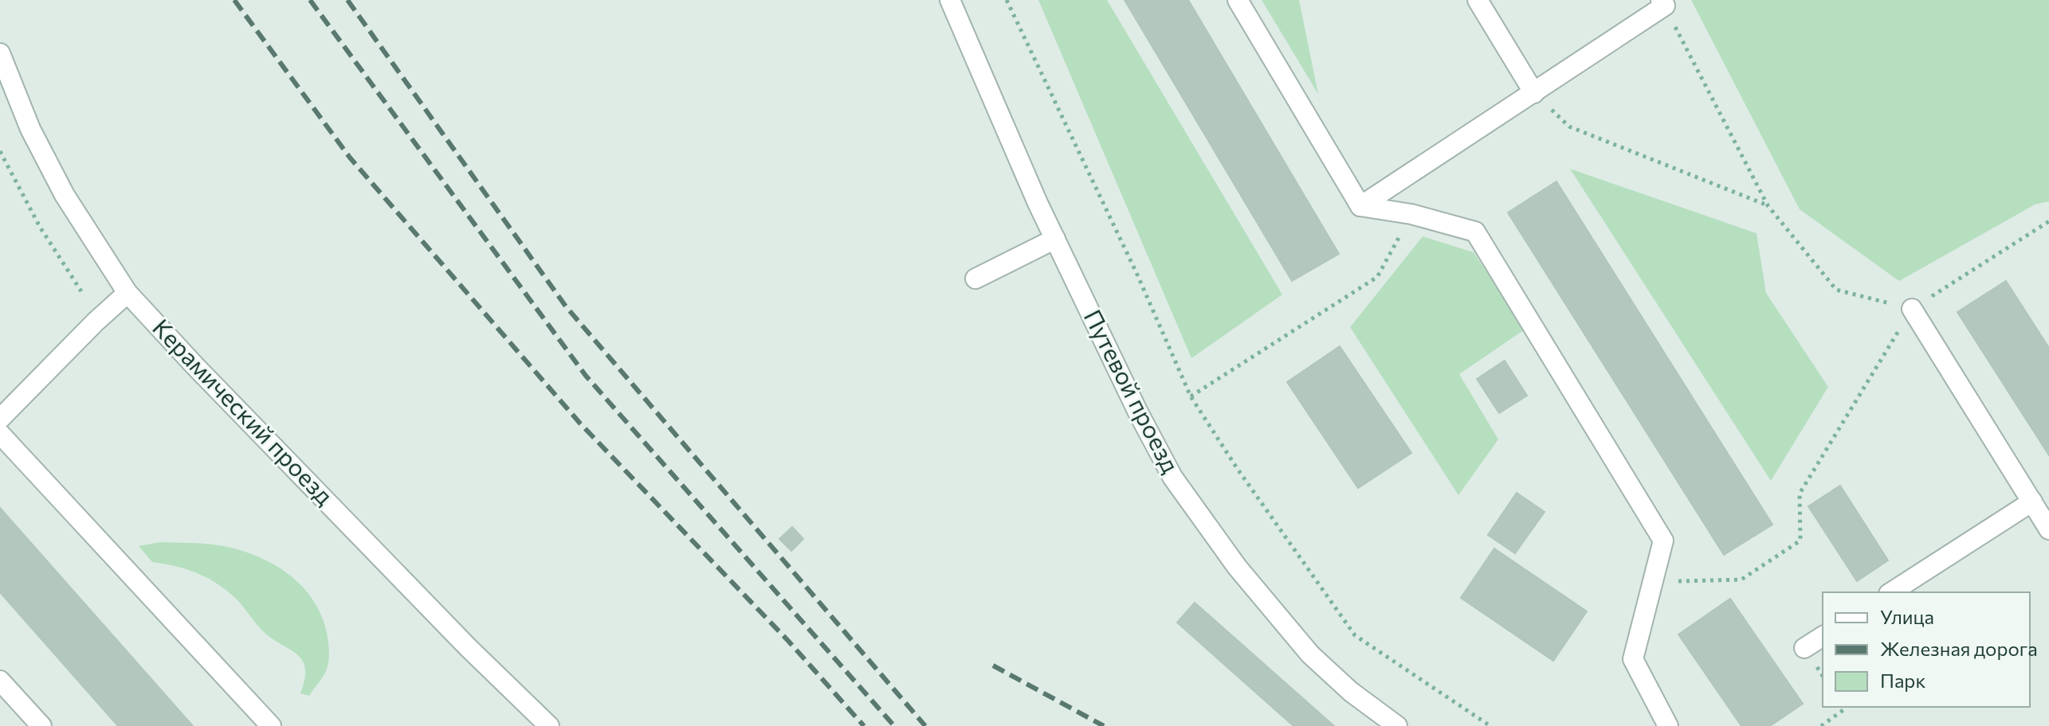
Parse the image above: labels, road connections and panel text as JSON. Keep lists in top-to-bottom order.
{
  "streets": {
    "street": ["Путевой проезд", "Керамический проезд"]
  },
  "legend": ["Улица", "Железная дорога", "Парк"]
}
